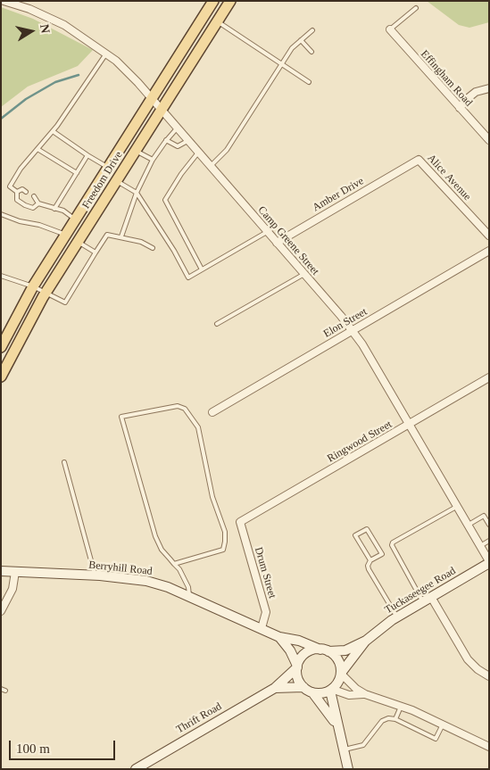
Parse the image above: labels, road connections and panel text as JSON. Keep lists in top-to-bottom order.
{
  "streets": {
    "main road": ["Freedom Drive"],
    "street": [
      "Effingham Road",
      "Alice Avenue",
      "Amber Drive",
      "Camp Greene Street",
      "Elon Street",
      "Ringwood Street",
      "Berryhill Road",
      "Drum Street",
      "Tuckaseegee Road",
      "Thrift Road"
    ]
  },
  "crossings": [
    ["Alice Avenue", "Amber Drive"],
    ["Freedom Drive", "Camp Greene Street"],
    ["Amber Drive", "Camp Greene Street"],
    ["Camp Greene Street", "Elon Street"],
    ["Camp Greene Street", "Ringwood Street"],
    ["Camp Greene Street", "Tuckaseegee Road"],
    ["Ringwood Street", "Drum Street"],
    ["Berryhill Road", "Drum Street"],
    ["Berryhill Road", "Tuckaseegee Road"],
    ["Berryhill Road", "Thrift Road"],
    ["Tuckaseegee Road", "Thrift Road"]
  ],
  "scale_bar": "100 m",
  "north": "right"
}
